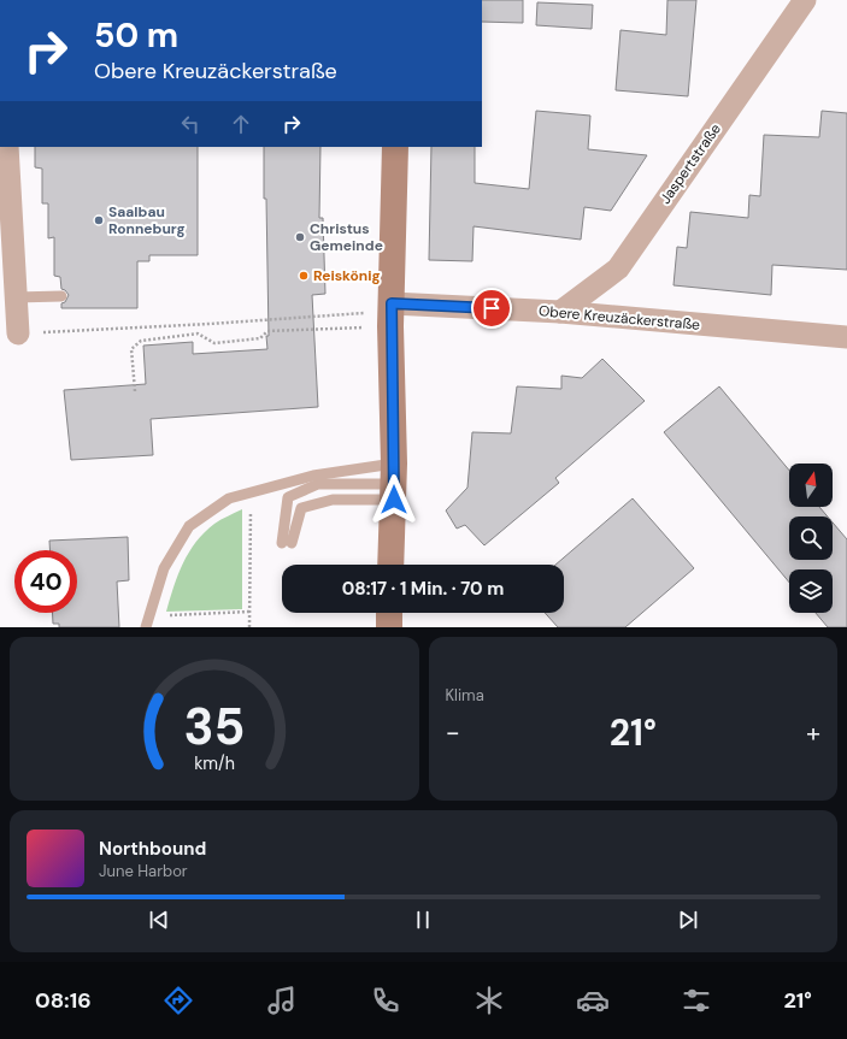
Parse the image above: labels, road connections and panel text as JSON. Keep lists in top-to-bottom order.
{
  "streets": {
    "street": ["Jaspertstraße", "Obere Kreuzäckerstraße"]
  },
  "crossings": [
    ["Jaspertstraße", "Obere Kreuzäckerstraße"]
  ],
  "places": ["Saalbau Ronneburg", "Christus Gemeinde", "Reiskönig"],
  "north": "top",
  "page": {
    "turn": ["50 m", "Obere Kreuzäckerstraße"],
    "limit": "40",
    "trip": "08:17 · 1 Min. · 70 m",
    "tile": "Klima",
    "heat": ["−", "21°", "+"],
    "song": ["Northbound", "June Harbor"],
    "tabs": ["08:16", "21°"],
    "gauge": ["35", "km/h"]
  }
}
